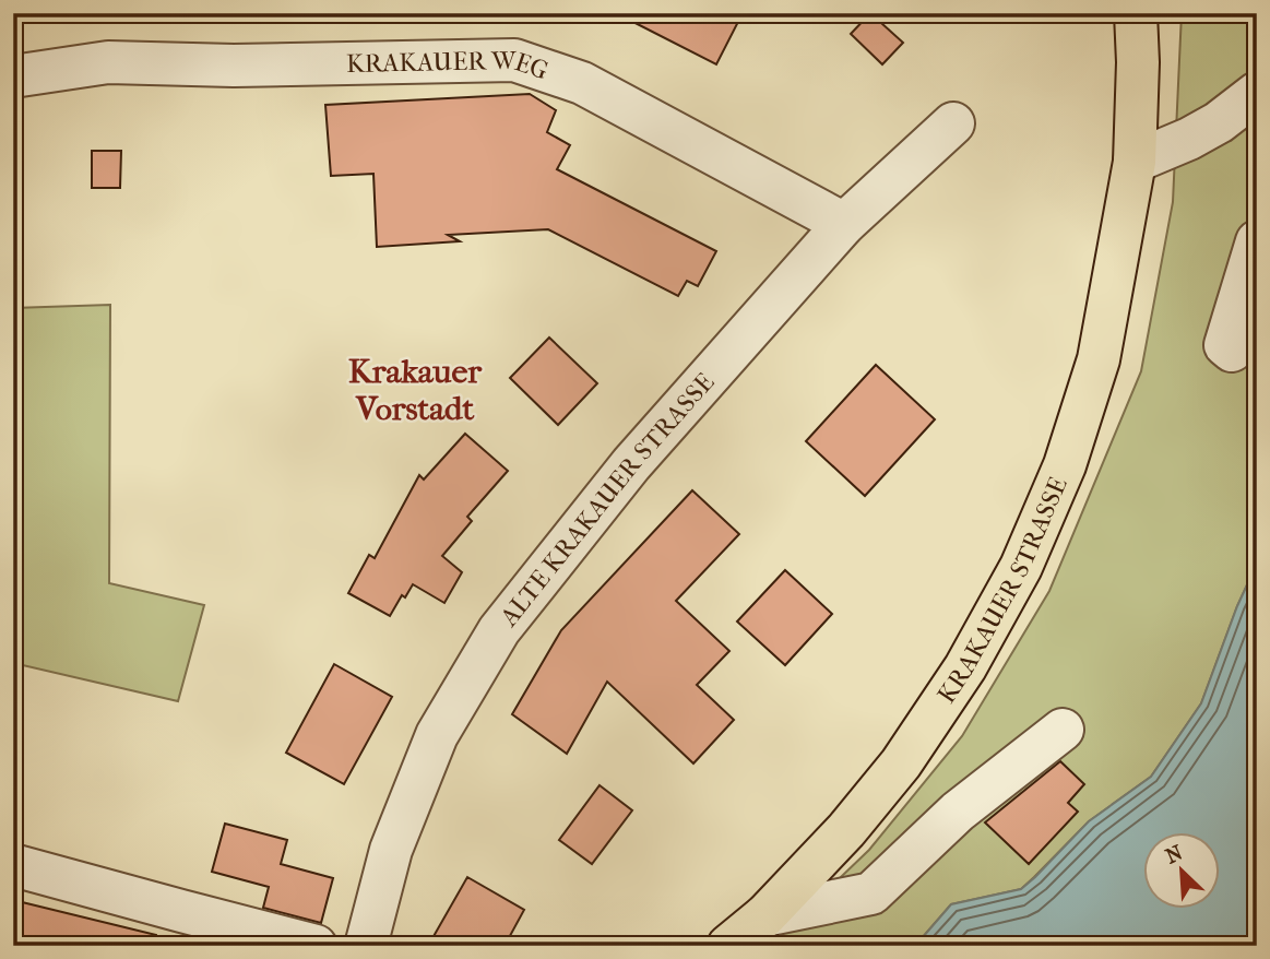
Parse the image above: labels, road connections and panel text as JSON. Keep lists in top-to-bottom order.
{
  "streets": {
    "main road": ["KRAKAUER STRASSE"],
    "street": ["KRAKAUER WEG", "ALTE KRAKAUER STRASSE"]
  },
  "crossings": [
    ["KRAKAUER WEG", "ALTE KRAKAUER STRASSE"]
  ],
  "districts": ["Krakauer Vorstadt"],
  "north": "top left"
}
